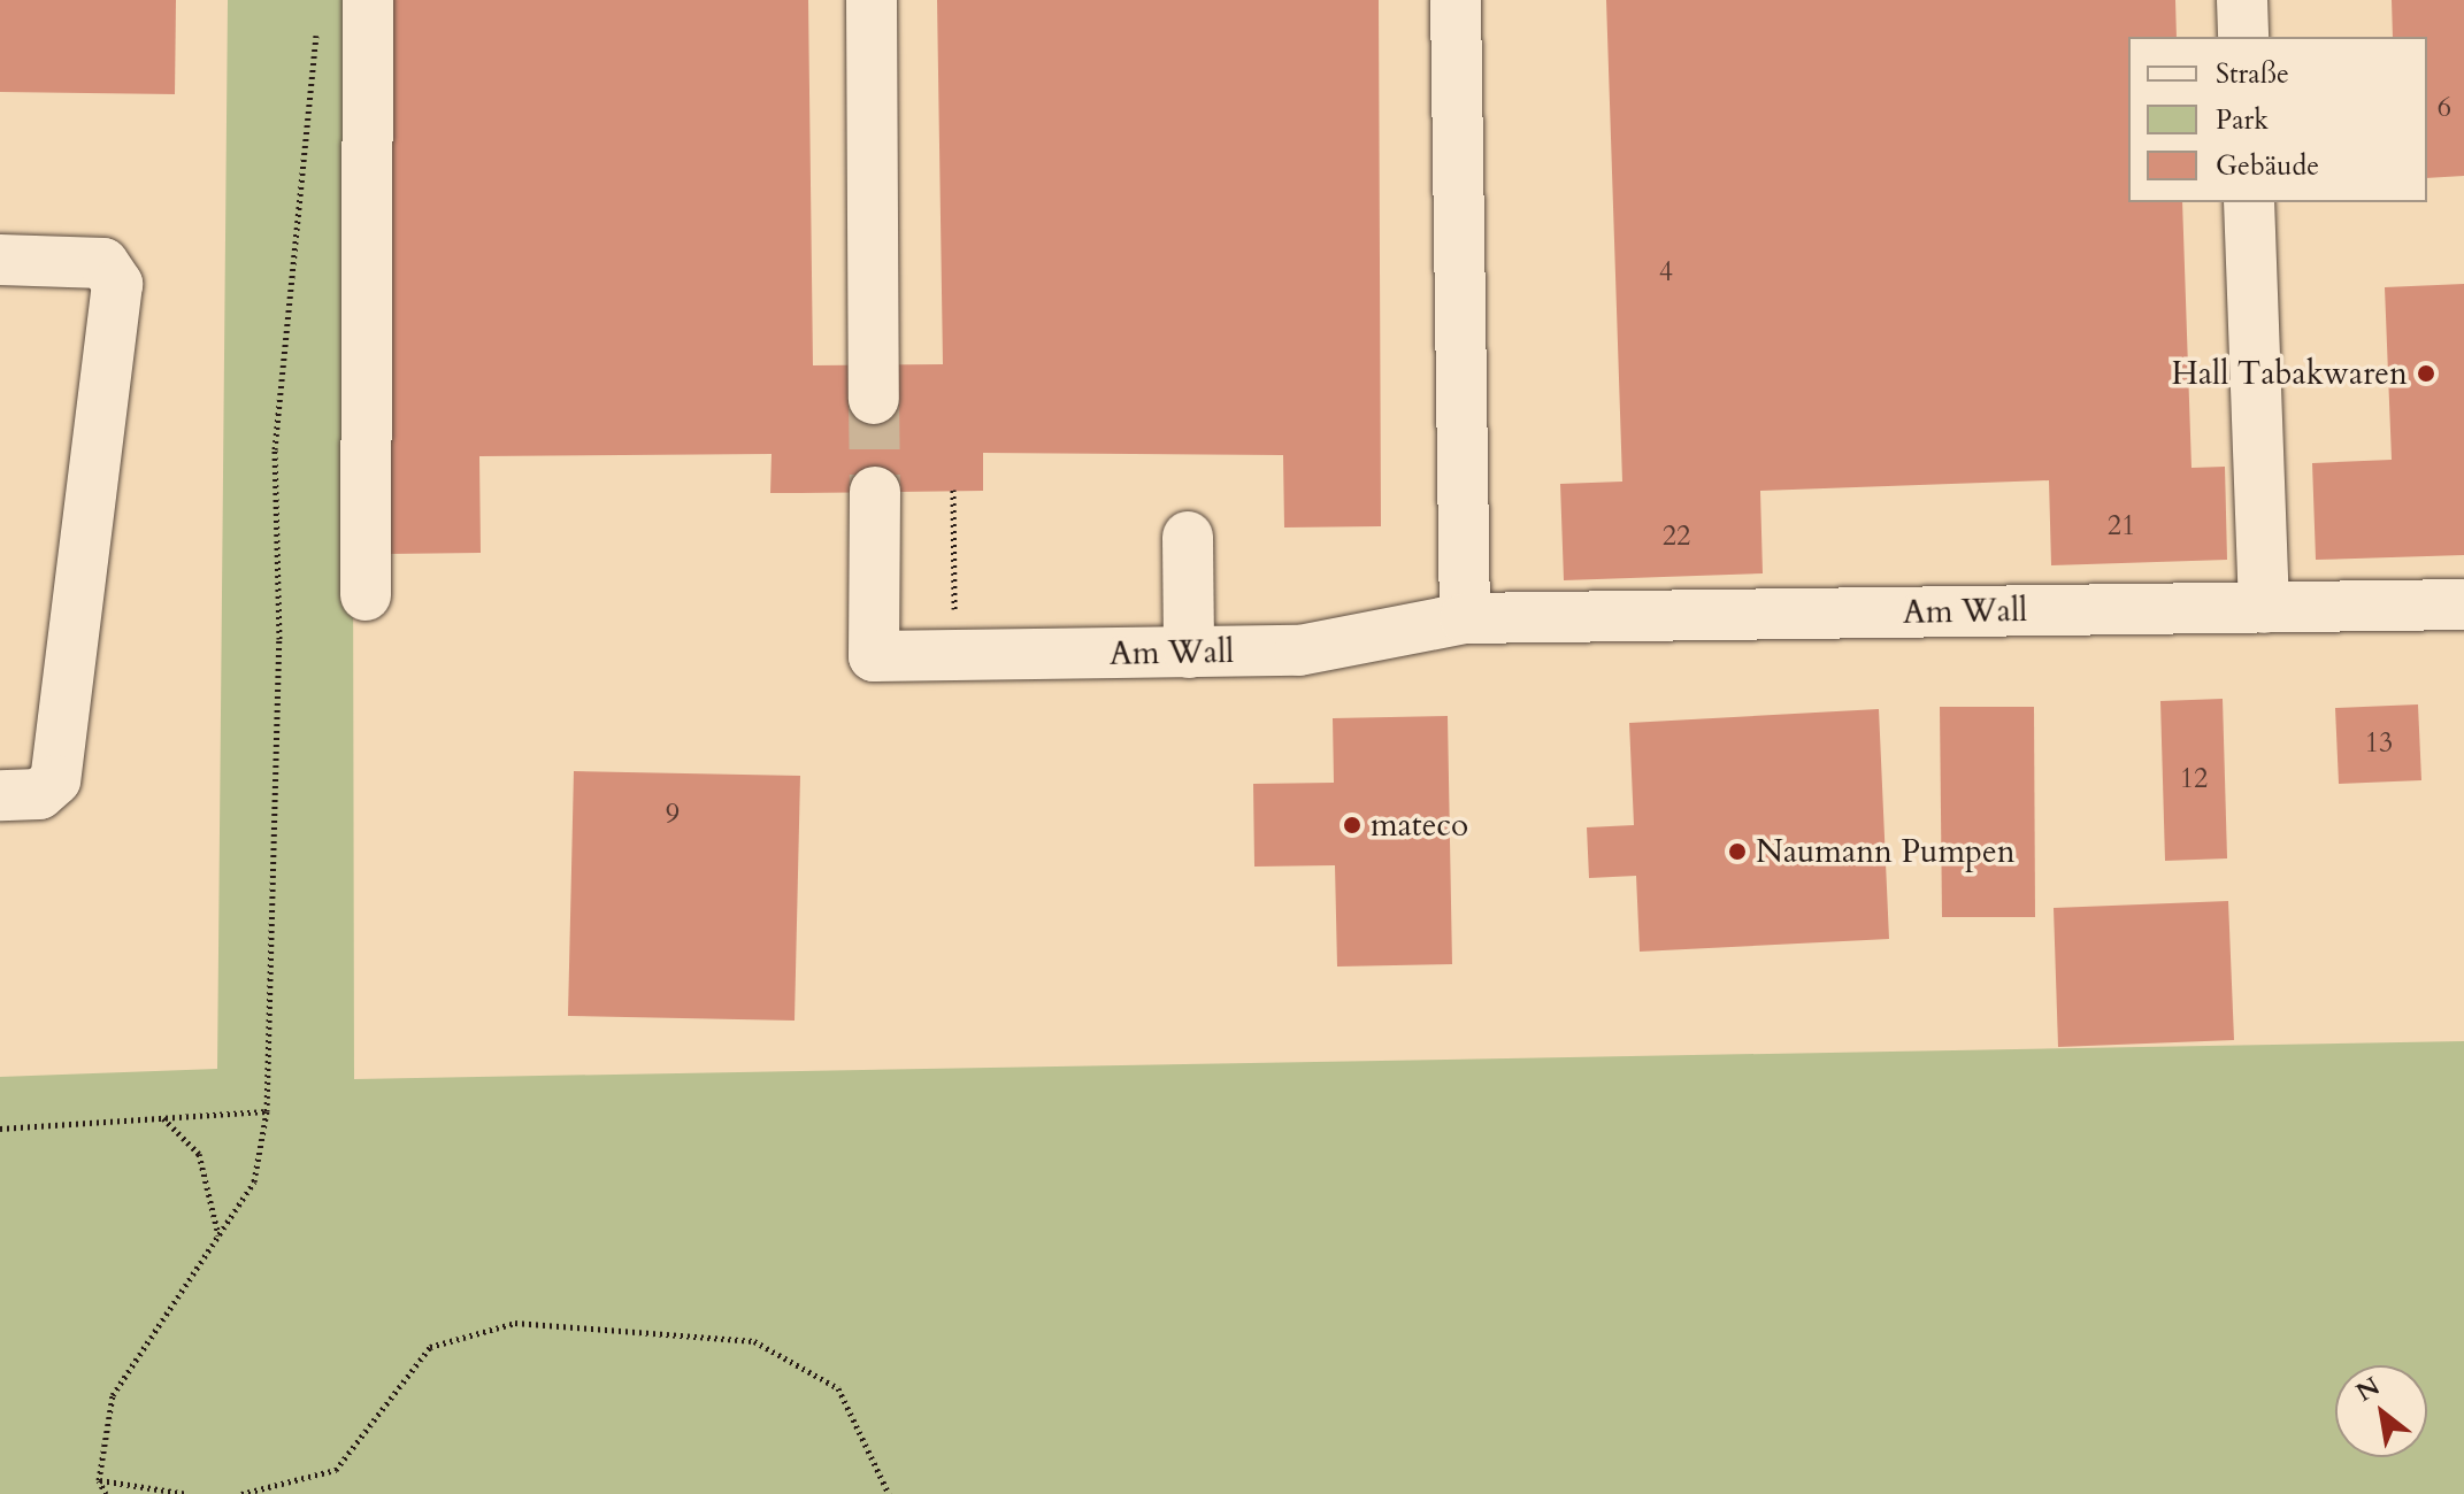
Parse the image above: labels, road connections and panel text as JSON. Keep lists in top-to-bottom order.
{
  "streets": {
    "street": ["Am Wall"]
  },
  "places": ["Hall Tabakwaren", "mateco", "Naumann Pumpen"],
  "house_numbers": [
    "6",
    "4",
    "21",
    "22",
    "13",
    "12",
    "9"
  ],
  "legend": ["Straße", "Park", "Gebäude"],
  "north": "top left"
}
